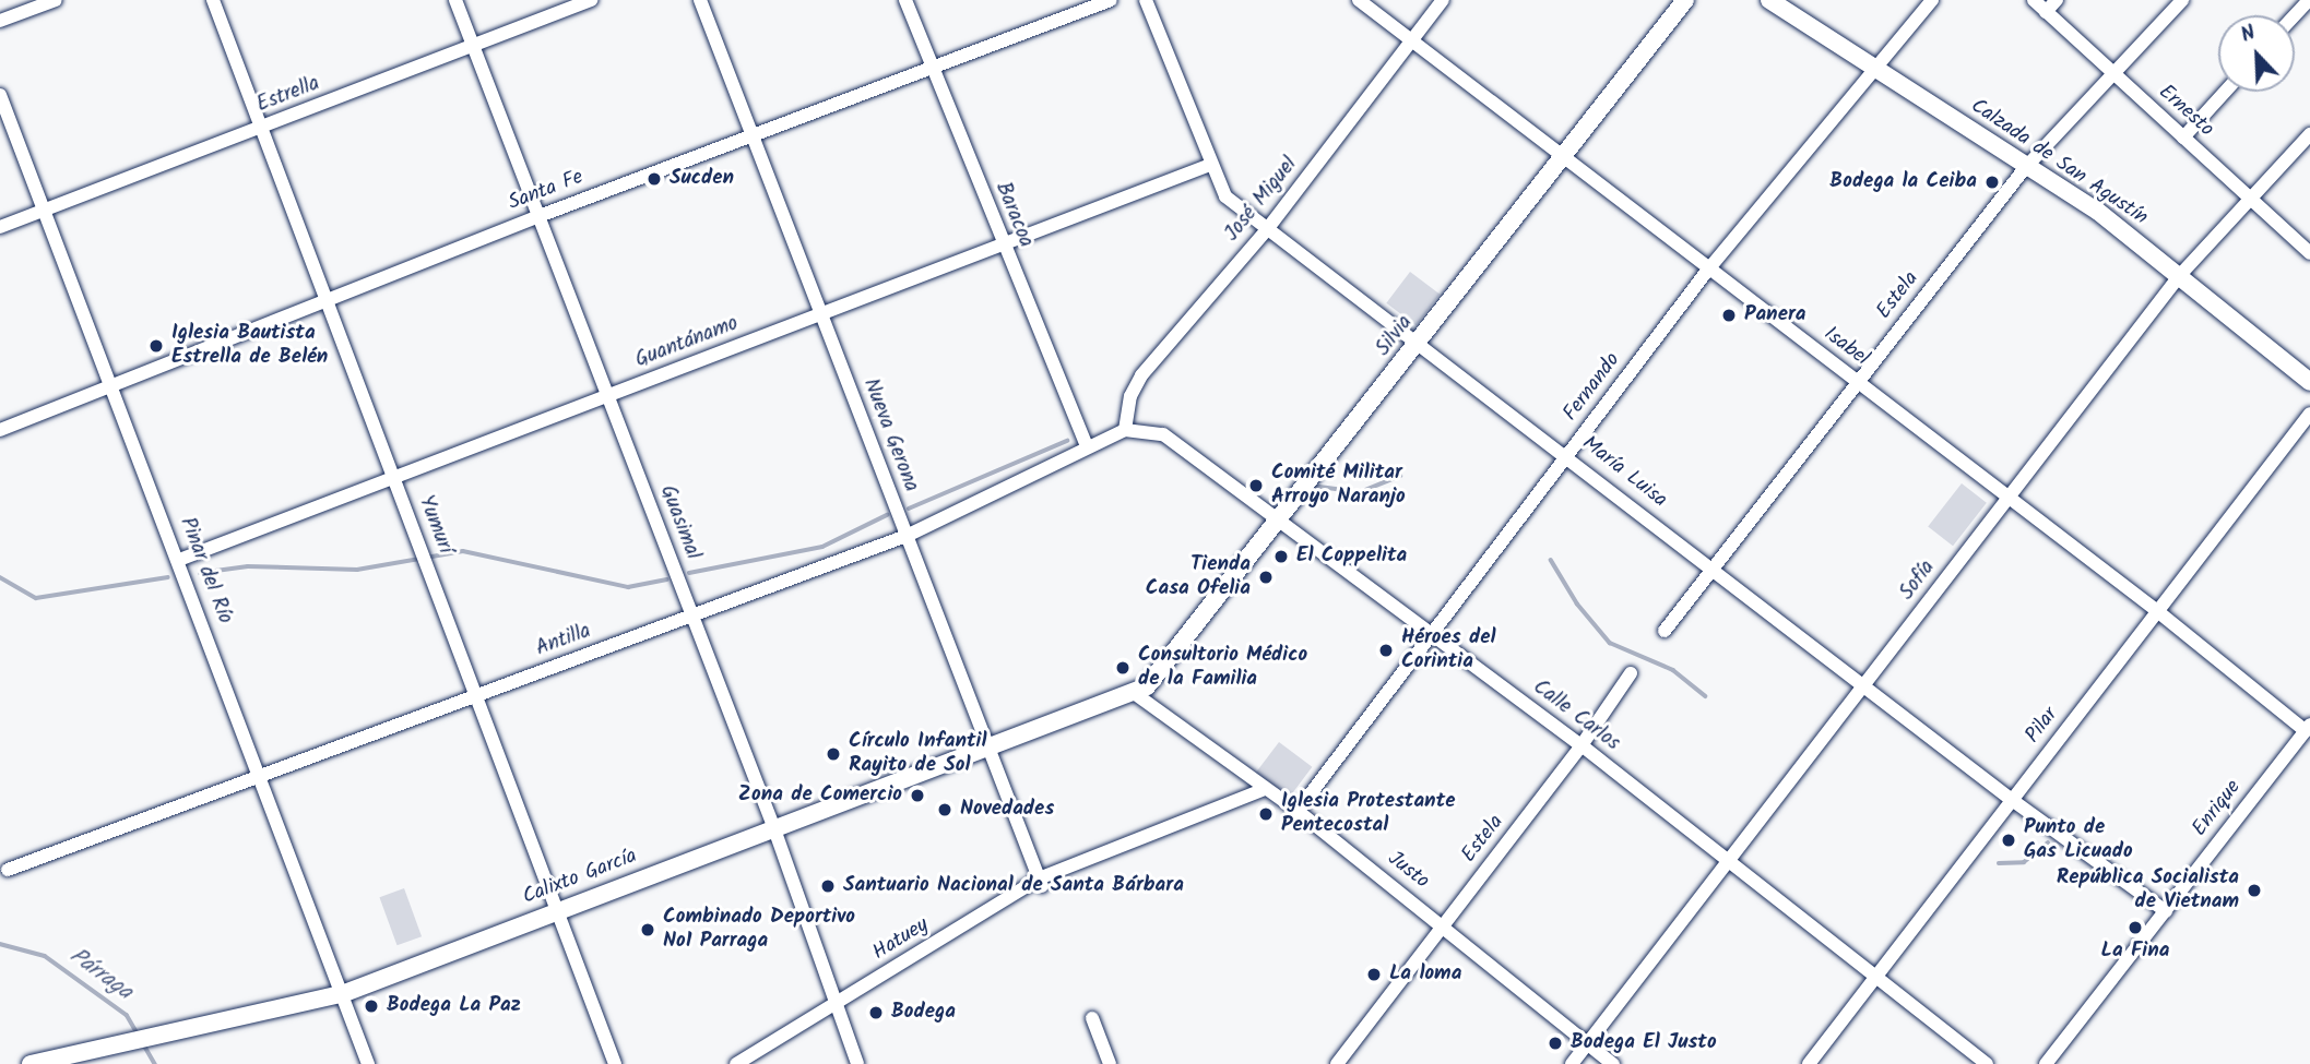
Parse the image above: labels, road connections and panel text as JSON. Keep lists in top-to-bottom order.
{
  "streets": {
    "main road": ["Calzada de San Agustín", "Silvia", "Calixto García"],
    "street": [
      "Estrella",
      "Ernesto",
      "Santa Fe",
      "José Miguel",
      "Baracoa",
      "Estela",
      "Guantánamo",
      "Isabel",
      "Fernando",
      "Nueva Gerona",
      "María Luisa",
      "Guasimal",
      "Yumurí",
      "Pinar del Río",
      "Sofía",
      "Antilla",
      "Calle Carlos",
      "Pilar",
      "Enrique",
      "Justo",
      "Hatuey"
    ]
  },
  "crossings": [
    ["Estrella", "Guasimal"],
    ["Estrella", "Yumurí"],
    ["Estrella", "Pinar del Río"],
    ["Ernesto", "Estela"],
    ["Ernesto", "Sofía"],
    ["Calzada de San Agustín", "Estela"],
    ["Calzada de San Agustín", "Fernando"],
    ["Calzada de San Agustín", "Sofía"],
    ["Santa Fe", "Baracoa"],
    ["Santa Fe", "Nueva Gerona"],
    ["Santa Fe", "Guasimal"],
    ["Santa Fe", "Yumurí"],
    ["Santa Fe", "Pinar del Río"],
    ["José Miguel", "Isabel"],
    ["José Miguel", "María Luisa"],
    ["José Miguel", "Antilla"],
    ["José Miguel", "Calle Carlos"],
    ["Baracoa", "Guantánamo"],
    ["Baracoa", "Antilla"],
    ["Estela", "Isabel"],
    ["Estela", "María Luisa"],
    ["Estela", "Calle Carlos"],
    ["Estela", "Justo"],
    ["Silvia", "Isabel"],
    ["Silvia", "María Luisa"],
    ["Silvia", "Calle Carlos"],
    ["Silvia", "Justo"],
    ["Silvia", "Calixto García"],
    ["Guantánamo", "Nueva Gerona"],
    ["Guantánamo", "María Luisa"],
    ["Guantánamo", "Guasimal"],
    ["Guantánamo", "Yumurí"],
    ["Guantánamo", "Pinar del Río"],
    ["Isabel", "Fernando"],
    ["Isabel", "Sofía"],
    ["Isabel", "Pilar"],
    ["Isabel", "Enrique"],
    ["Fernando", "María Luisa"],
    ["Fernando", "Calle Carlos"],
    ["Fernando", "Justo"],
    ["Nueva Gerona", "Antilla"],
    ["Nueva Gerona", "Calixto García"],
    ["Nueva Gerona", "Hatuey"],
    ["María Luisa", "Sofía"],
    ["María Luisa", "Pilar"],
    ["María Luisa", "Enrique"],
    ["Guasimal", "Antilla"],
    ["Guasimal", "Calixto García"],
    ["Guasimal", "Hatuey"],
    ["Yumurí", "Antilla"],
    ["Yumurí", "Calixto García"],
    ["Pinar del Río", "Antilla"],
    ["Pinar del Río", "Calixto García"],
    ["Sofía", "Calle Carlos"],
    ["Sofía", "Justo"],
    ["Antilla", "Calle Carlos"],
    ["Calle Carlos", "Pilar"],
    ["Justo", "Calixto García"],
    ["Justo", "Hatuey"]
  ],
  "water": ["Párraga"],
  "places": [
    "Sucden",
    "Bodega la Ceiba",
    "Panera",
    "Iglesia Bautista Estrella de Belén",
    "Comité Militar Arroyo Naranjo",
    "El Coppelita",
    "Tienda Casa Ofelia",
    "Héroes del Corintia",
    "Consultorio Médico de la Familia",
    "Círculo Infantil Rayito de Sol",
    "Zona de Comercio",
    "Novedades",
    "Iglesia Protestante Pentecostal",
    "Punto de Gas Licuado",
    "Santuario Nacional de Santa Bárbara",
    "República Socialista de Vietnam",
    "La Fina",
    "Combinado Deportivo No1 Parraga",
    "La loma",
    "Bodega La Paz",
    "Bodega",
    "Bodega El Justo"
  ],
  "north": "top left"
}
